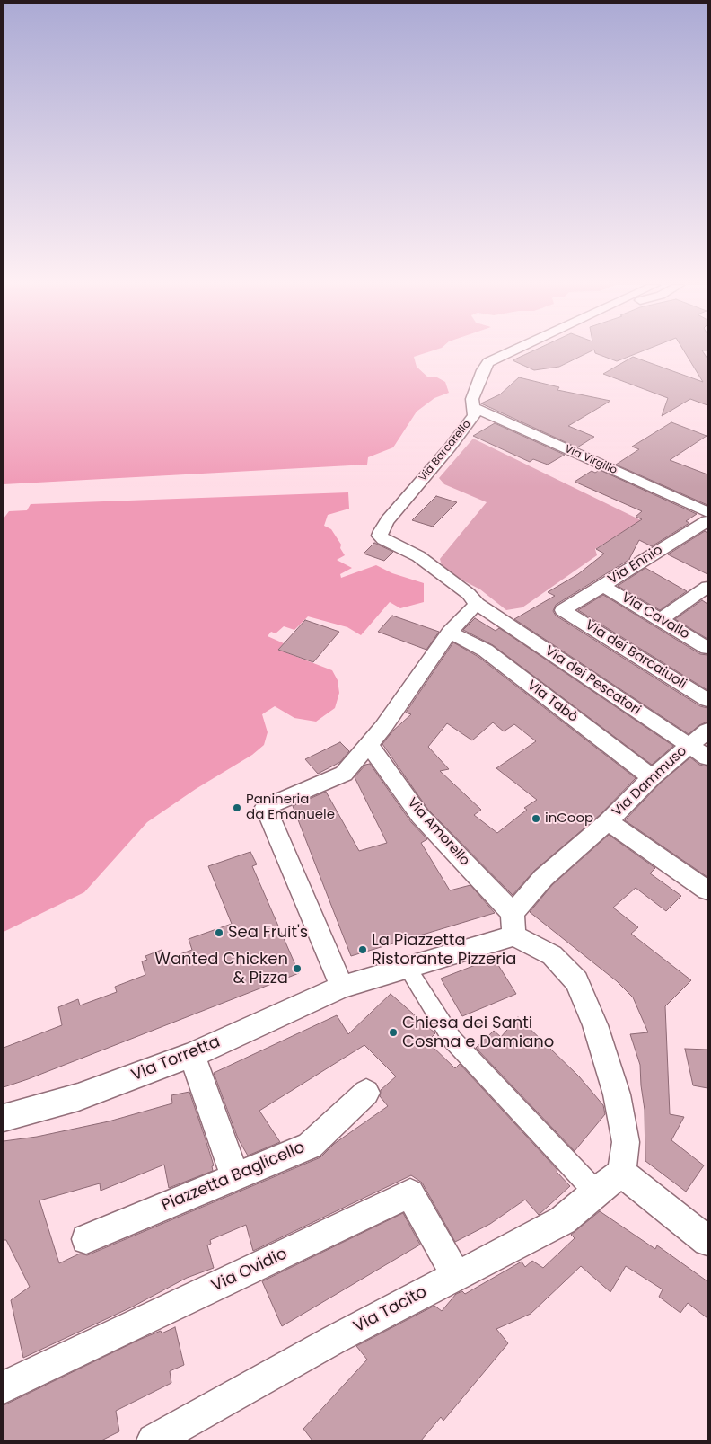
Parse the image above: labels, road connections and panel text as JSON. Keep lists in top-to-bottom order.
{
  "streets": {
    "street": [
      "Via Barcarello",
      "Via Virgilio",
      "Via Ennio",
      "Via Cavallo",
      "Via dei Barcaiuoli",
      "Via dei Pescatori",
      "Via Tabò",
      "Via Dammuso",
      "Via Amorello",
      "Via Torretta",
      "Piazzetta Baglicello",
      "Via Ovidio",
      "Via Tacito"
    ]
  },
  "crossings": [
    ["Via Barcarello", "Via Virgilio"],
    ["Via Barcarello", "Via dei Pescatori"],
    ["Via Ennio", "Via Cavallo"],
    ["Via Ennio", "Via dei Barcaiuoli"],
    ["Via dei Pescatori", "Via Dammuso"],
    ["Via Tabò", "Via Dammuso"],
    ["Via Dammuso", "Via Amorello"],
    ["Via Dammuso", "Via Torretta"],
    ["Via Amorello", "Via Torretta"],
    ["Via Amorello", "Via Tacito"],
    ["Via Ovidio", "Via Tacito"]
  ],
  "places": [
    "Panineria da Emanuele",
    "inCoop",
    "Sea Fruit's",
    "La Piazzetta Ristorante Pizzeria",
    "Wanted Chicken & Pizza",
    "Chiesa dei Santi Cosma e Damiano"
  ]
}
